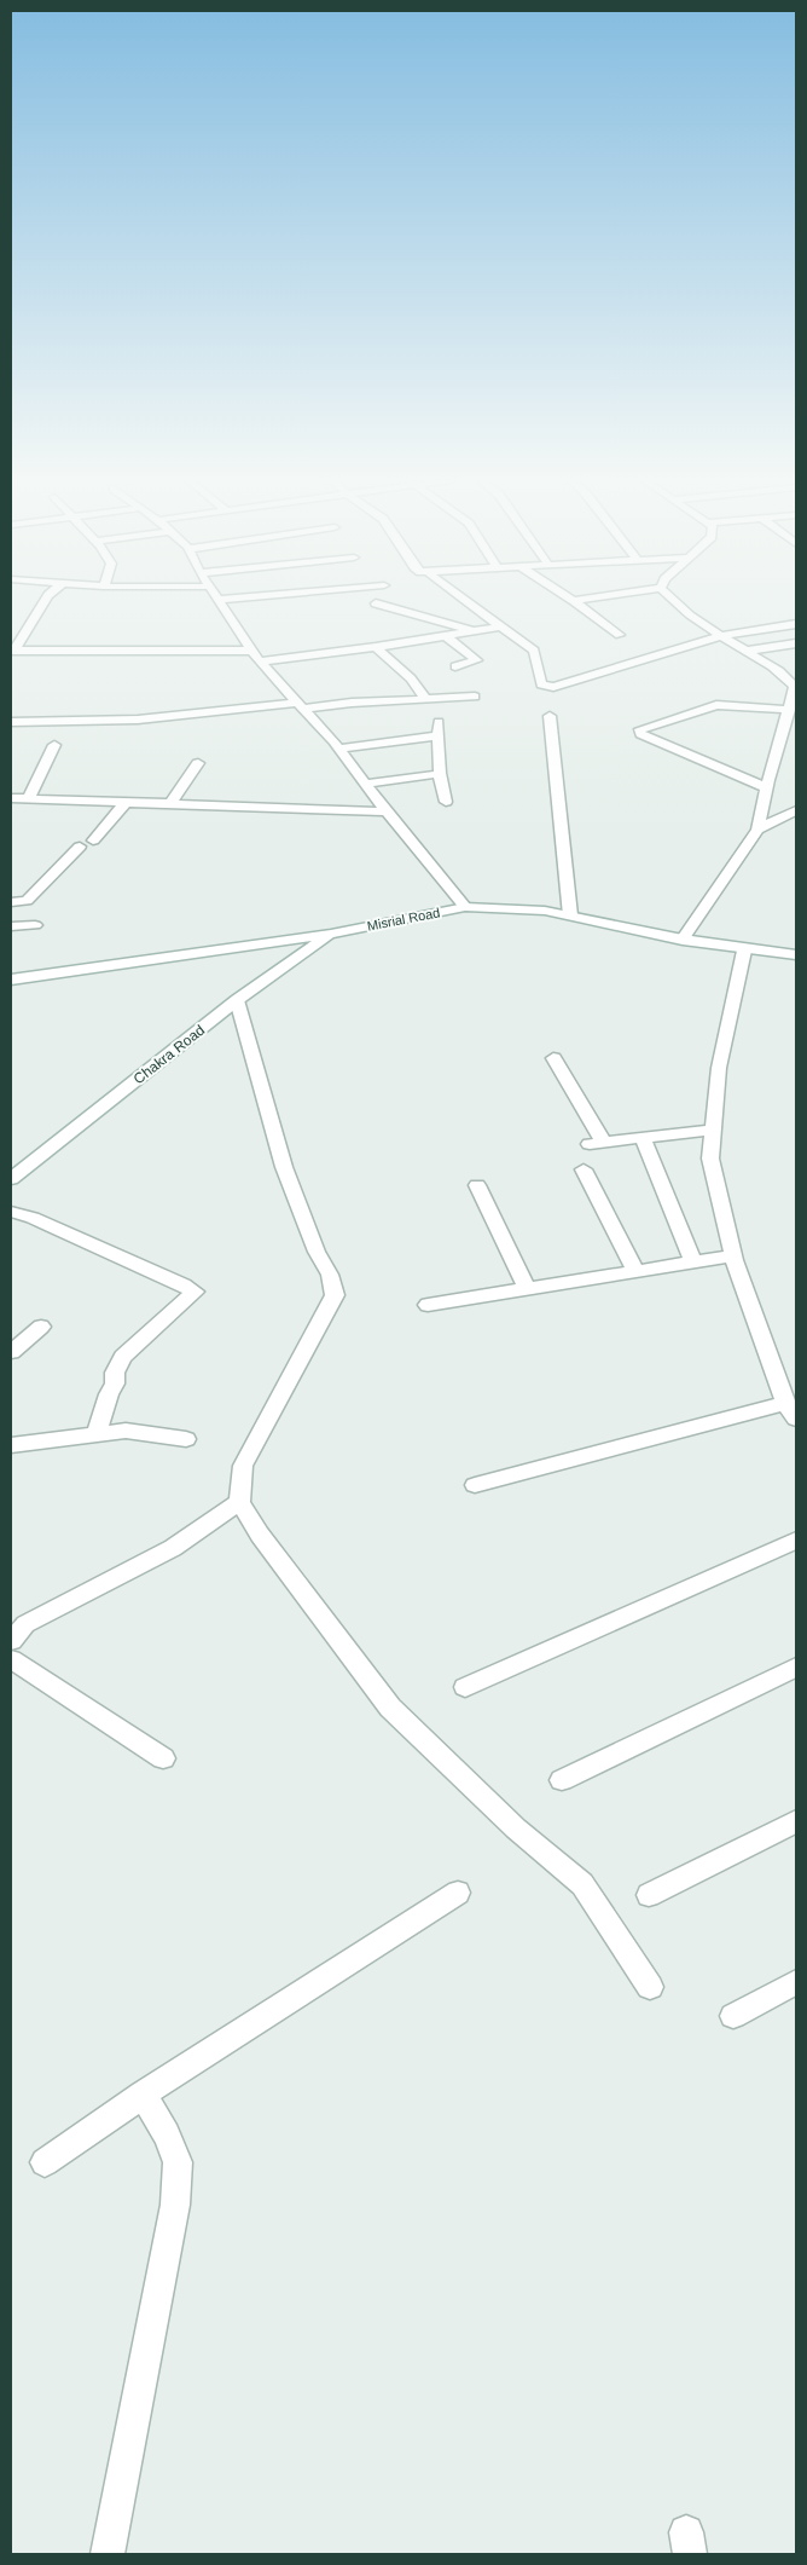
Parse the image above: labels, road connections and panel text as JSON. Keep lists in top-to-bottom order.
{
  "streets": {
    "street": ["Misrial Road", "Chakra Road"]
  },
  "crossings": [
    ["Misrial Road", "Chakra Road"]
  ]
}
